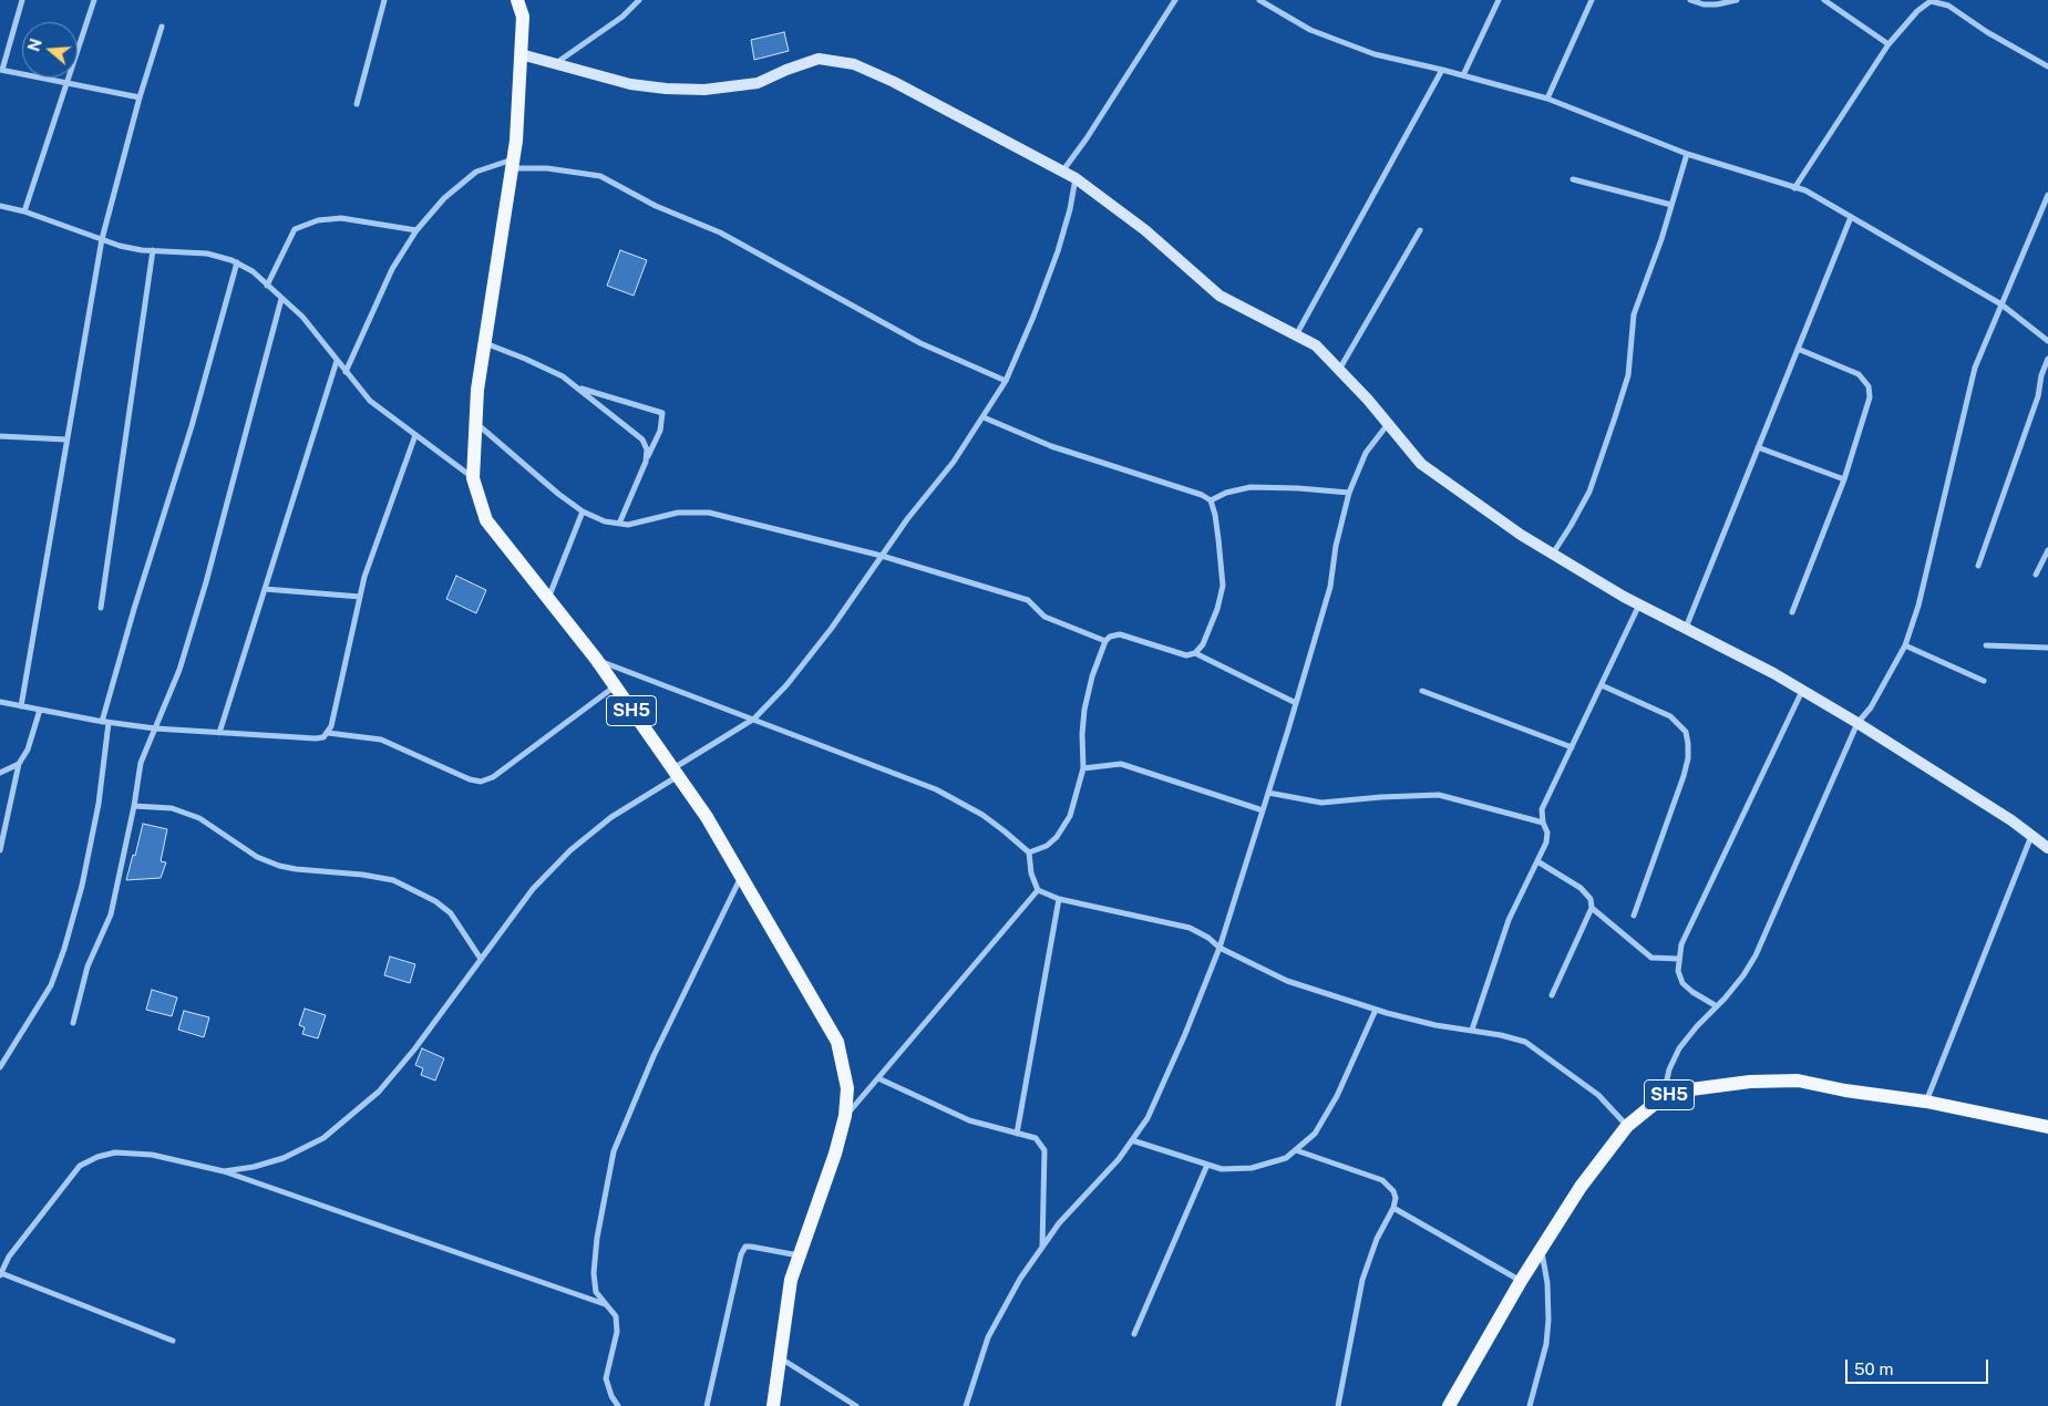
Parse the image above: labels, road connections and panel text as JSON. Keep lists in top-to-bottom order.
{
  "streets": {
    "main road": ["SH5"]
  },
  "scale_bar": "50 m",
  "north": "left"
}
